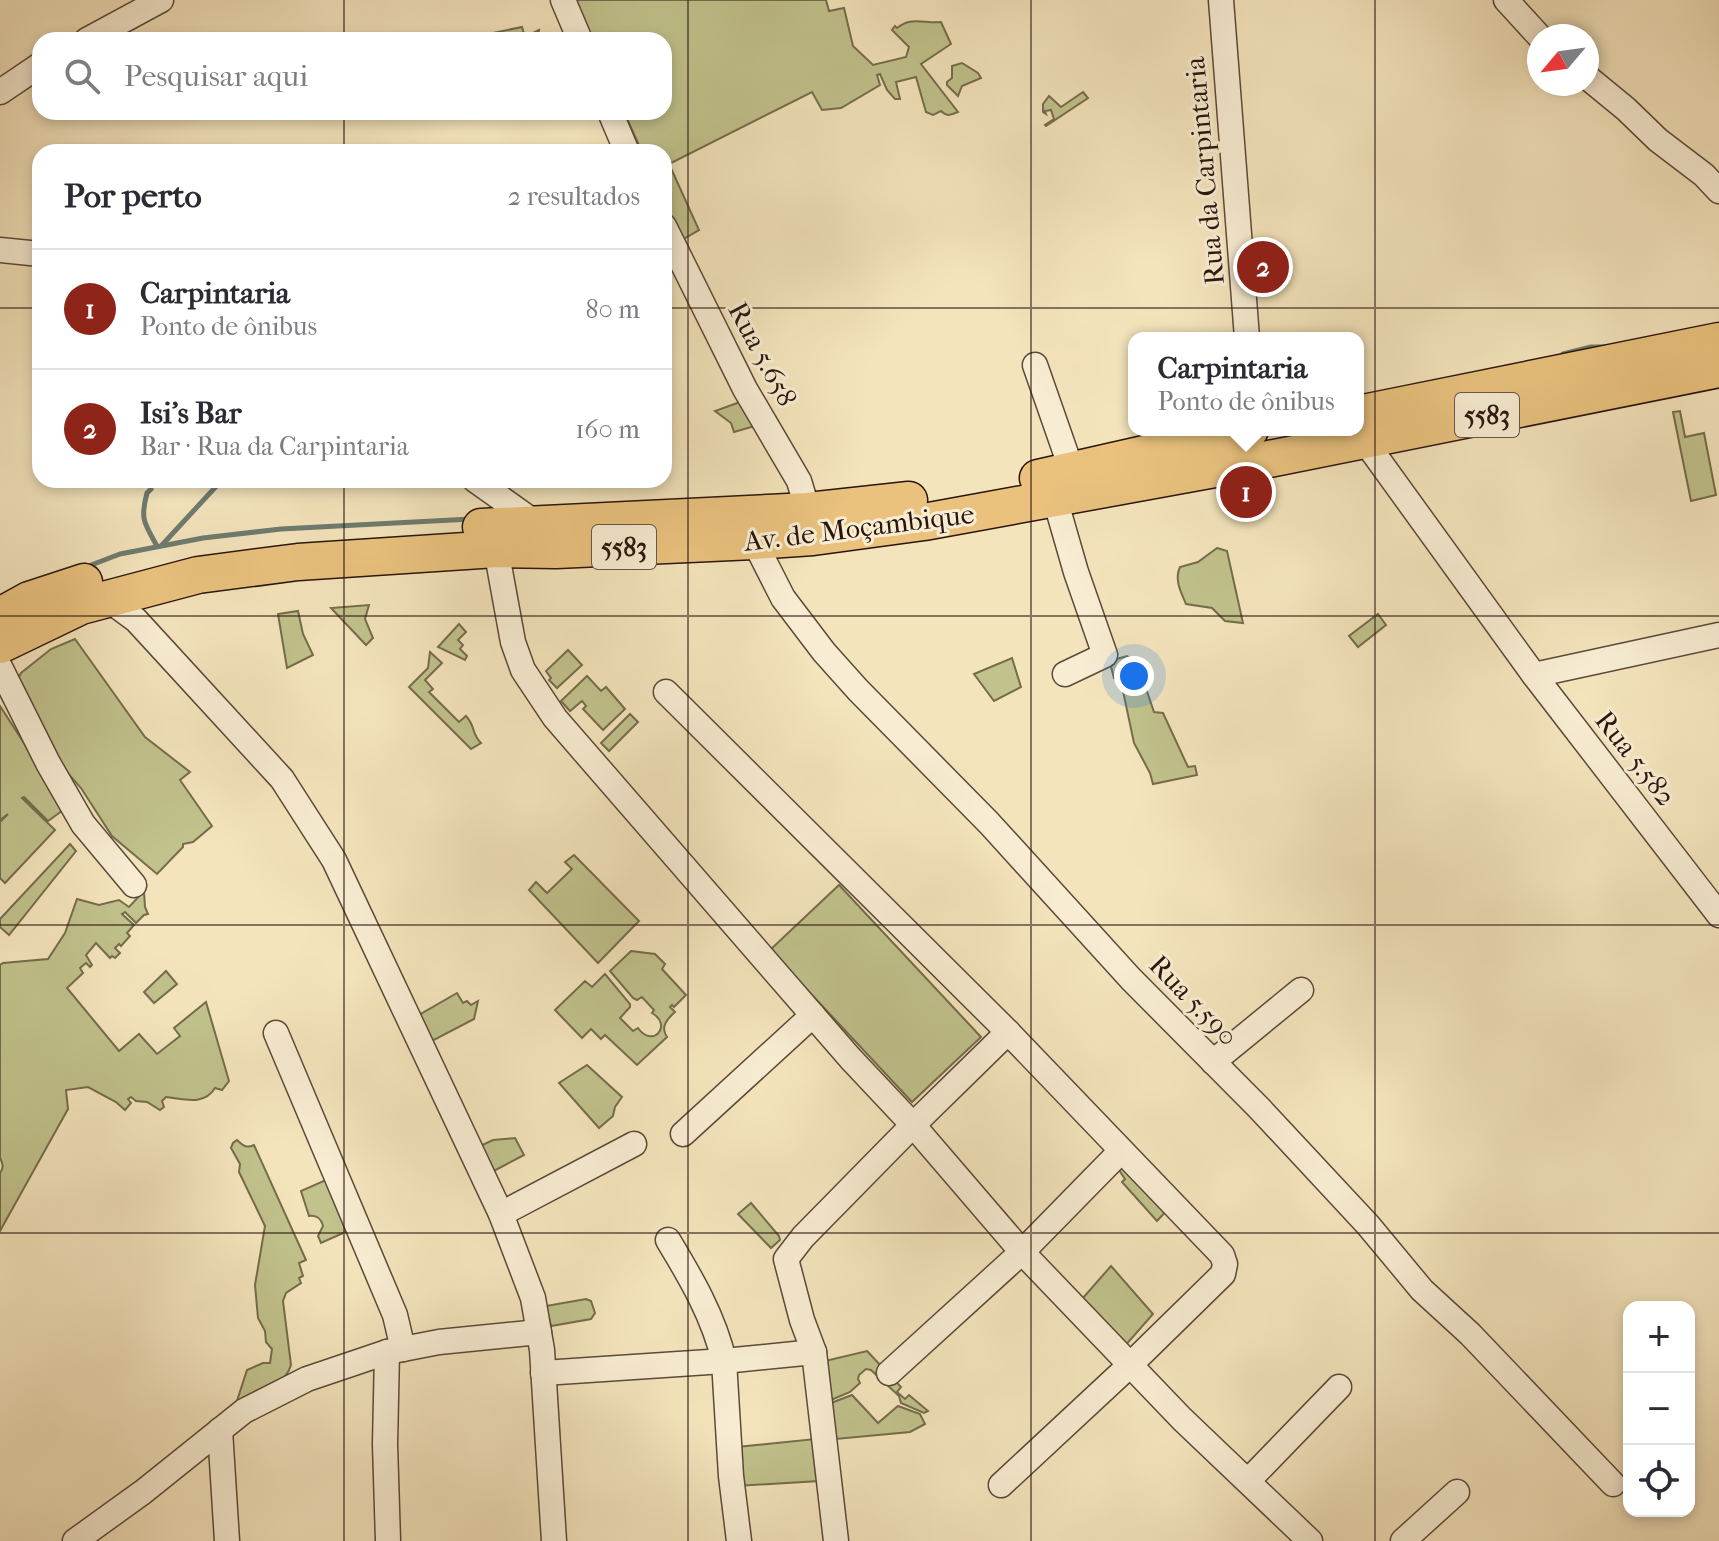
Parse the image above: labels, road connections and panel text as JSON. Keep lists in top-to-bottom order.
{
  "streets": {
    "highway": ["5583", "Av. de Moçambique"],
    "street": [
      "Rua da Carpintaria",
      "Rua 5.658",
      "Rua 5.582",
      "Rua 5.590"
    ]
  },
  "crossings": [
    ["Rua 5.658", "Av. de Moçambique"],
    ["Av. de Moçambique", "Rua 5.590"]
  ],
  "north": "bottom left",
  "page": {
    "search": "Pesquisar aqui",
    "heading": ["Por perto", "2 resultados"],
    "pins": ["2", "1"],
    "list": [
      {
        "mark": "1",
        "name": "Carpintaria",
        "note": "Ponto de ônibus",
        "value": "80 m"
      },
      {
        "mark": "2",
        "name": "Isi's Bar",
        "note": "Bar · Rua da Carpintaria",
        "value": "160 m"
      }
    ],
    "popup": ["Carpintaria", "Ponto de ônibus"],
    "map_buttons": ["+", "−"]
  }
}
